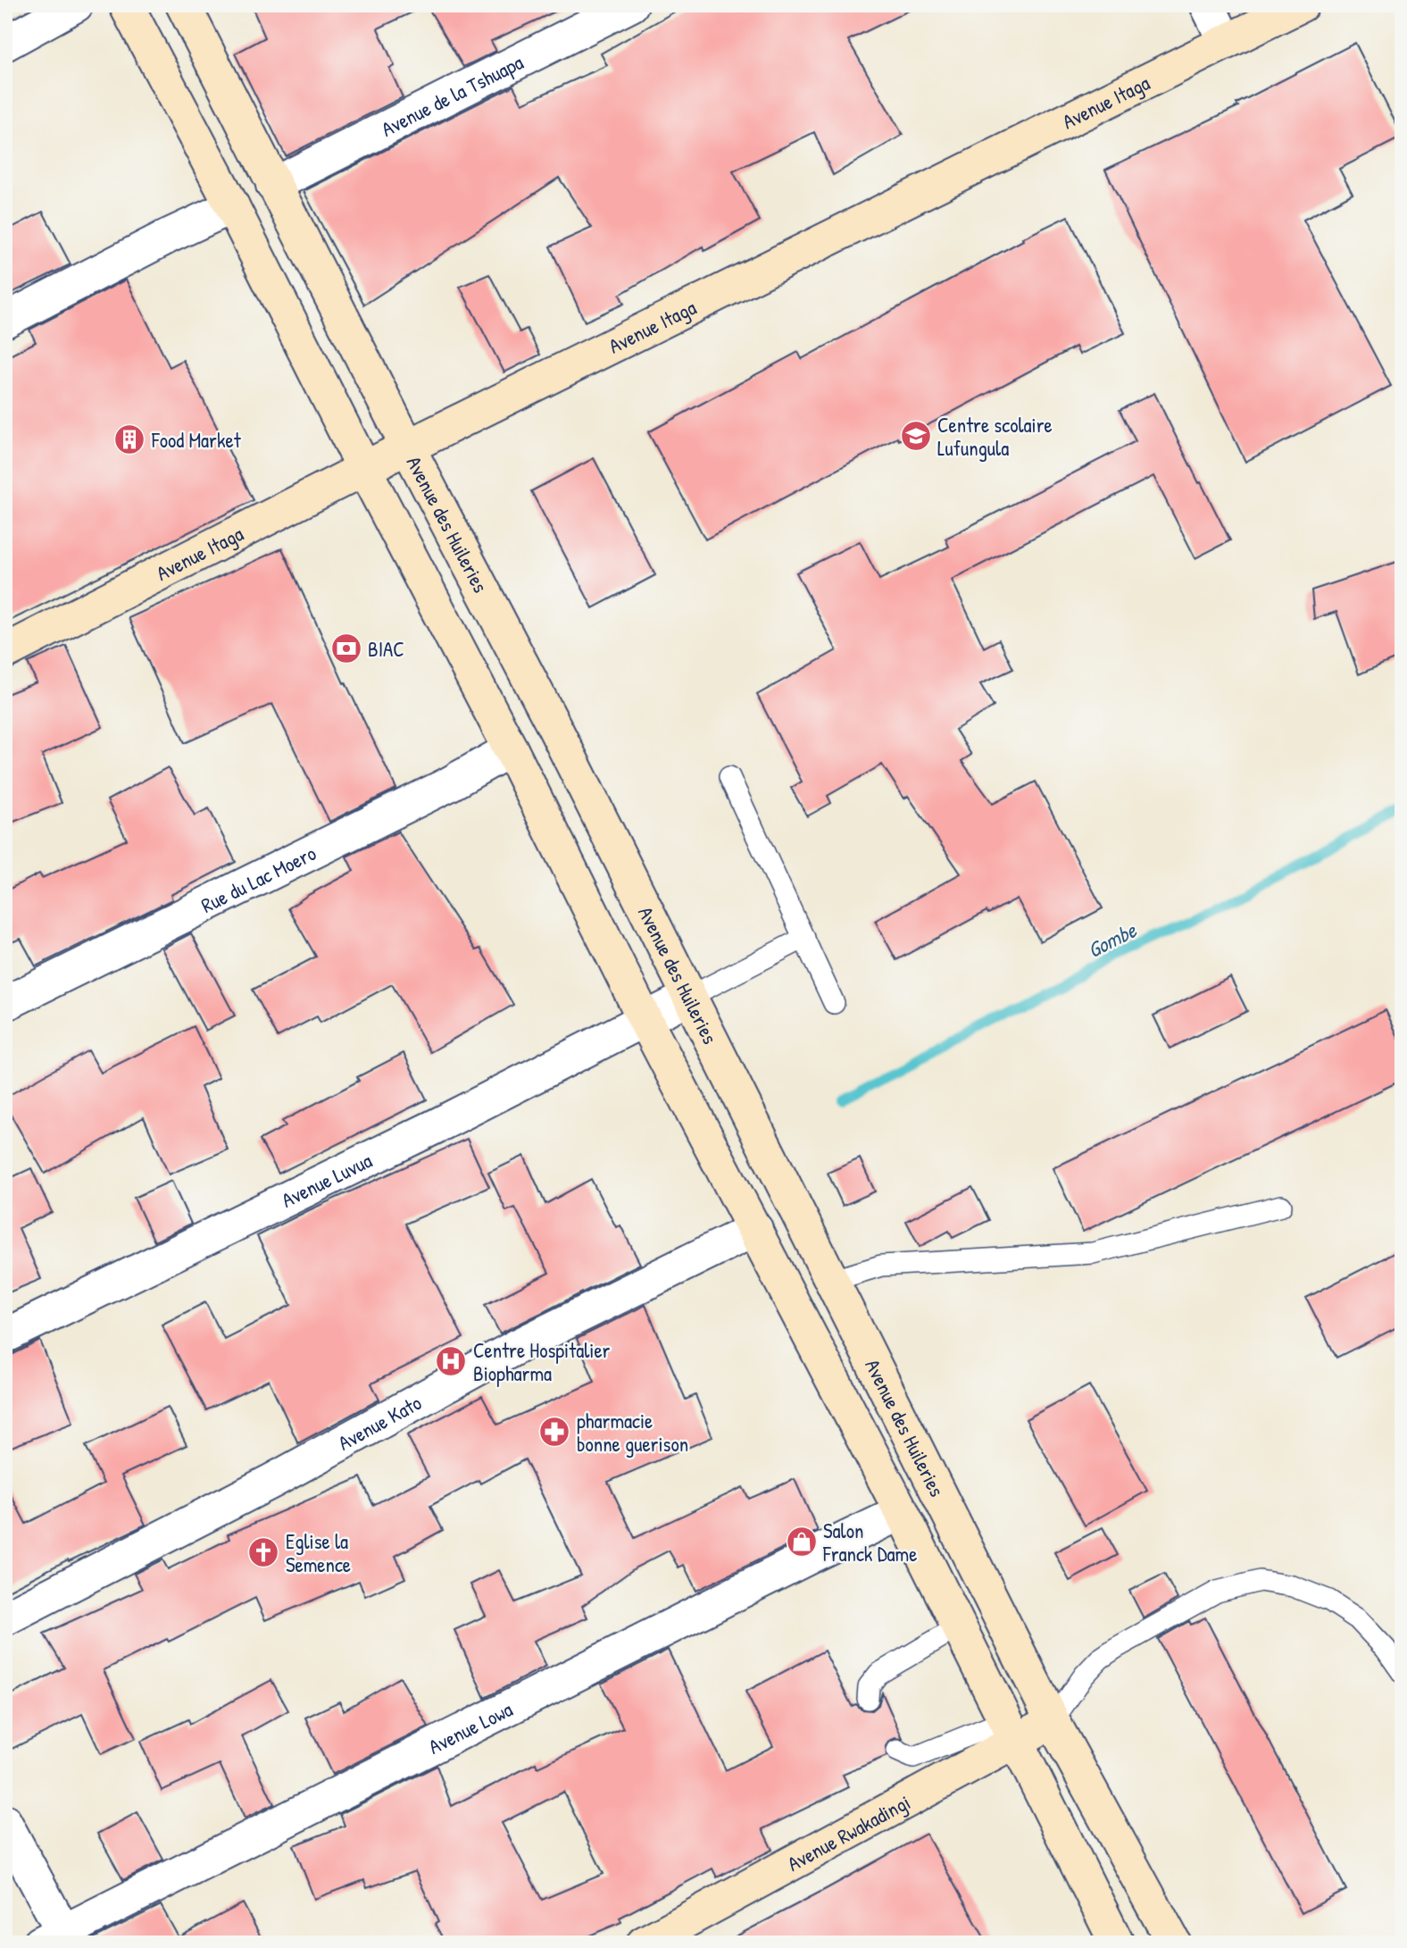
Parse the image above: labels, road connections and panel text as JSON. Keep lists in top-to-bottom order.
{
  "streets": {
    "main road": ["Avenue Itaga", "Avenue des Huileries", "Avenue Rwakadingi"],
    "street": [
      "Avenue de la Tshuapa",
      "Rue du Lac Moero",
      "Avenue Luvua",
      "Avenue Kato",
      "Avenue Lowa"
    ]
  },
  "crossings": [
    ["Avenue de la Tshuapa", "Avenue des Huileries"],
    ["Avenue Itaga", "Avenue des Huileries"],
    ["Avenue des Huileries", "Rue du Lac Moero"],
    ["Avenue des Huileries", "Avenue Luvua"],
    ["Avenue des Huileries", "Avenue Kato"],
    ["Avenue des Huileries", "Avenue Lowa"],
    ["Avenue des Huileries", "Avenue Rwakadingi"]
  ],
  "water": ["Gombe"],
  "places": {
    "school or university": ["Centre scolaire Lufungula"],
    "building": ["Food Market"],
    "bank": ["BIAC"],
    "hospital": ["Centre Hospitalier Biopharma"],
    "pharmacy": ["pharmacie bonne guerison"],
    "shop": ["Salon Franck Dame"],
    "church": ["Eglise la Semence"]
  }
}
